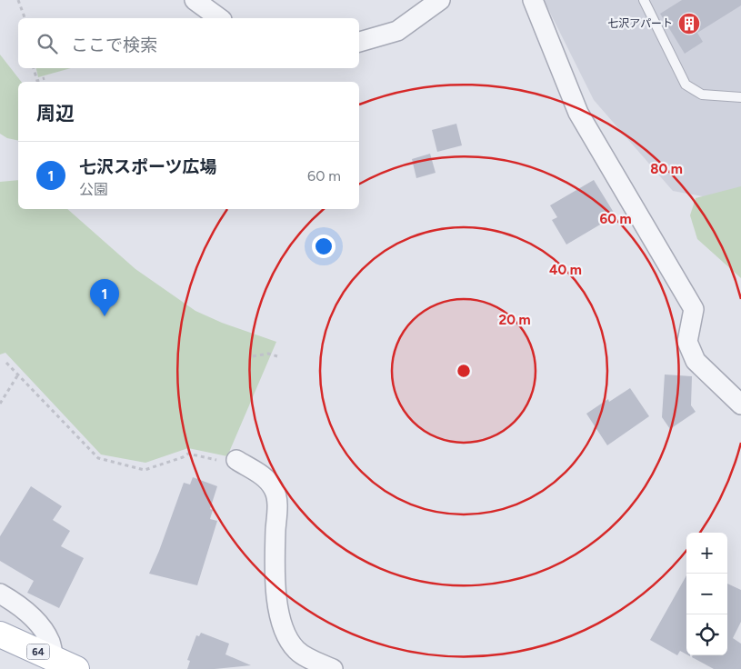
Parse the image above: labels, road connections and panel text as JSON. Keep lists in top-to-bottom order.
{
  "streets": {
    "main road": ["64"]
  },
  "places": {
    "building": ["七沢アパート"]
  },
  "page": {
    "search": "ここで検索",
    "heading": "周辺",
    "list": [
      {
        "mark": "1",
        "name": "七沢スポーツ広場",
        "note": "公園",
        "value": "60 m"
      }
    ],
    "pins": "1",
    "map_buttons": ["+", "−"]
  },
  "rings": [
    "80 m",
    "60 m",
    "40 m",
    "20 m"
  ]
}
